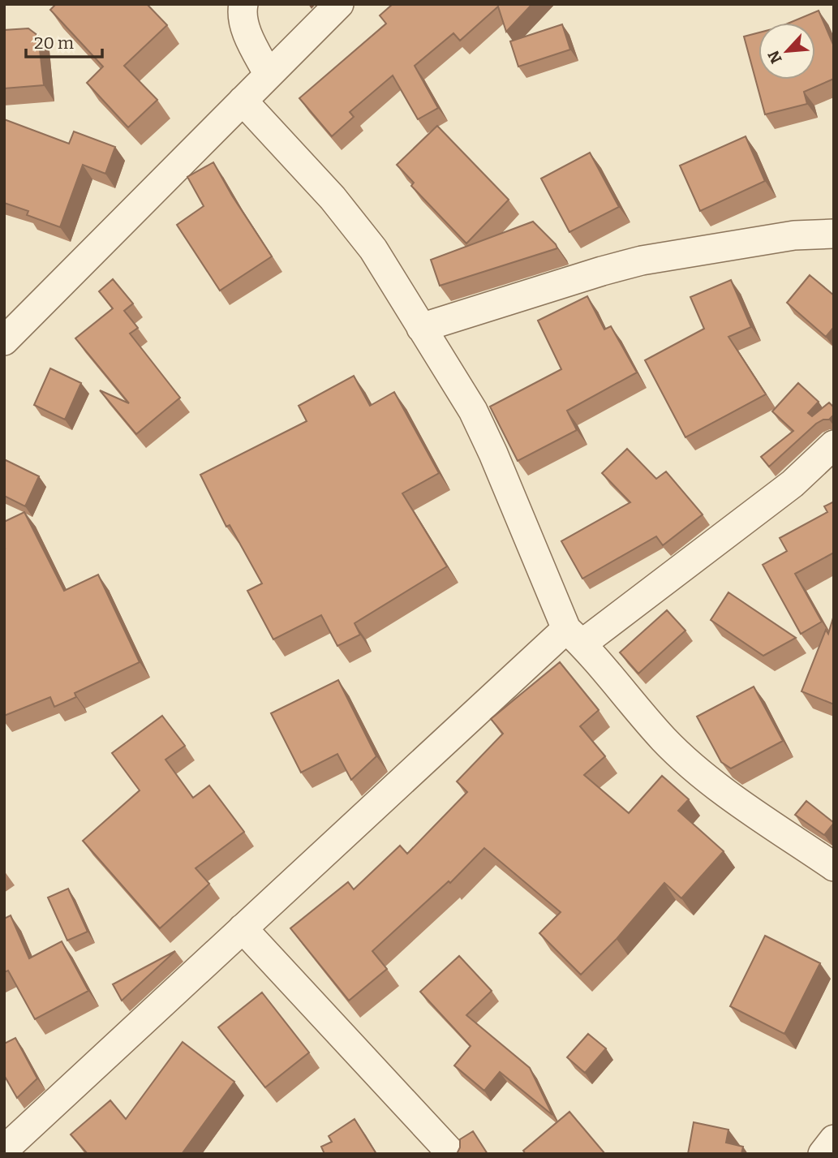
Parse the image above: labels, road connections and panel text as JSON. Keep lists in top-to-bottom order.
{
  "scale_bar": "20 m",
  "north": "bottom left"
}
